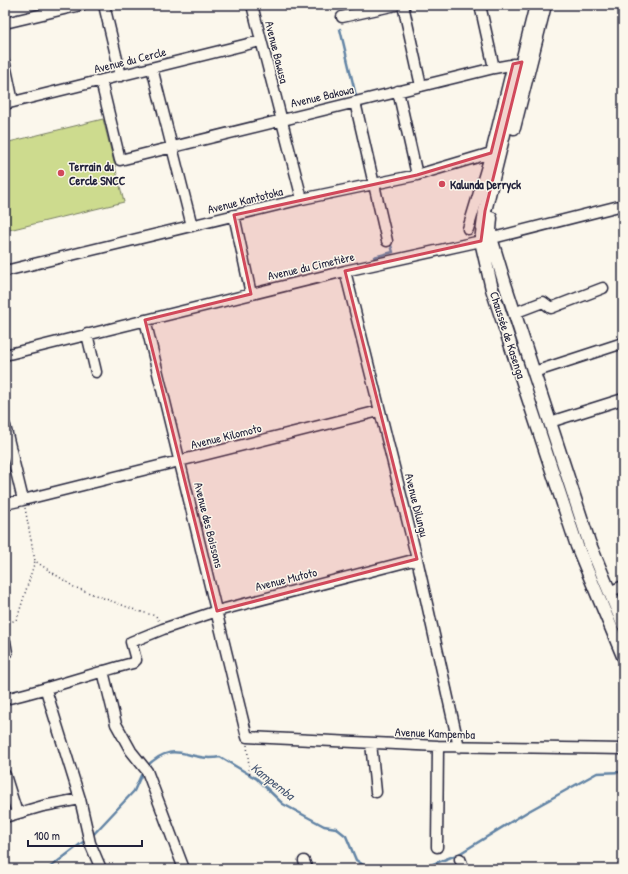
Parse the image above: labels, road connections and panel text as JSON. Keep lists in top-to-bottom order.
{
  "streets": {
    "main road": ["Chaussée de Kasenga"],
    "street": [
      "Avenue Bawusa",
      "Avenue du Cercle",
      "Avenue Bakowa",
      "Avenue Kantotoka",
      "Avenue du Cimetière",
      "Avenue Kilomoto",
      "Avenue Dilungu",
      "Avenue des Boissons",
      "Avenue Mutoto",
      "Avenue Kampemba"
    ]
  },
  "crossings": [
    ["Avenue Bawusa", "Avenue du Cercle"],
    ["Avenue Bawusa", "Avenue Bakowa"],
    ["Avenue Bawusa", "Avenue Kantotoka"],
    ["Avenue du Cercle", "Avenue Bakowa"],
    ["Avenue Bakowa", "Chaussée de Kasenga"],
    ["Avenue du Cimetière", "Chaussée de Kasenga"],
    ["Avenue du Cimetière", "Avenue Dilungu"],
    ["Avenue du Cimetière", "Avenue des Boissons"],
    ["Avenue Kilomoto", "Avenue Dilungu"],
    ["Avenue Kilomoto", "Avenue des Boissons"],
    ["Avenue Dilungu", "Avenue Mutoto"],
    ["Avenue Dilungu", "Avenue Kampemba"],
    ["Avenue des Boissons", "Avenue Mutoto"],
    ["Avenue des Boissons", "Avenue Kampemba"]
  ],
  "water": ["Kampemba"],
  "places": ["Terrain du Cercle SNCC", "Kalunda Derryck"],
  "scale_bar": "100 m"
}
